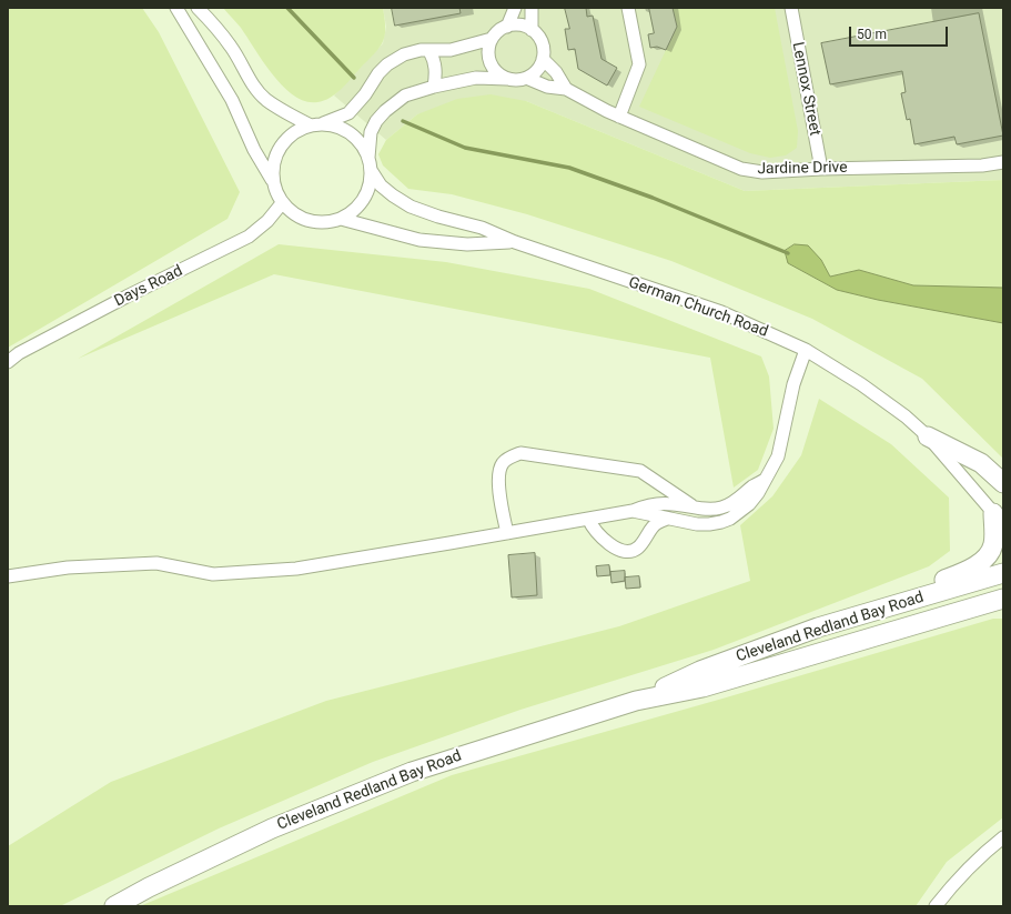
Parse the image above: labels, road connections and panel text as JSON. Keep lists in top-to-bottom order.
{
  "streets": {
    "highway": ["Cleveland Redland Bay Road"],
    "street": [
      "Lennox Street",
      "Jardine Drive",
      "Days Road",
      "German Church Road"
    ]
  },
  "crossings": [
    ["Lennox Street", "Jardine Drive"],
    ["Days Road", "German Church Road"]
  ],
  "scale_bar": "50 m"
}
